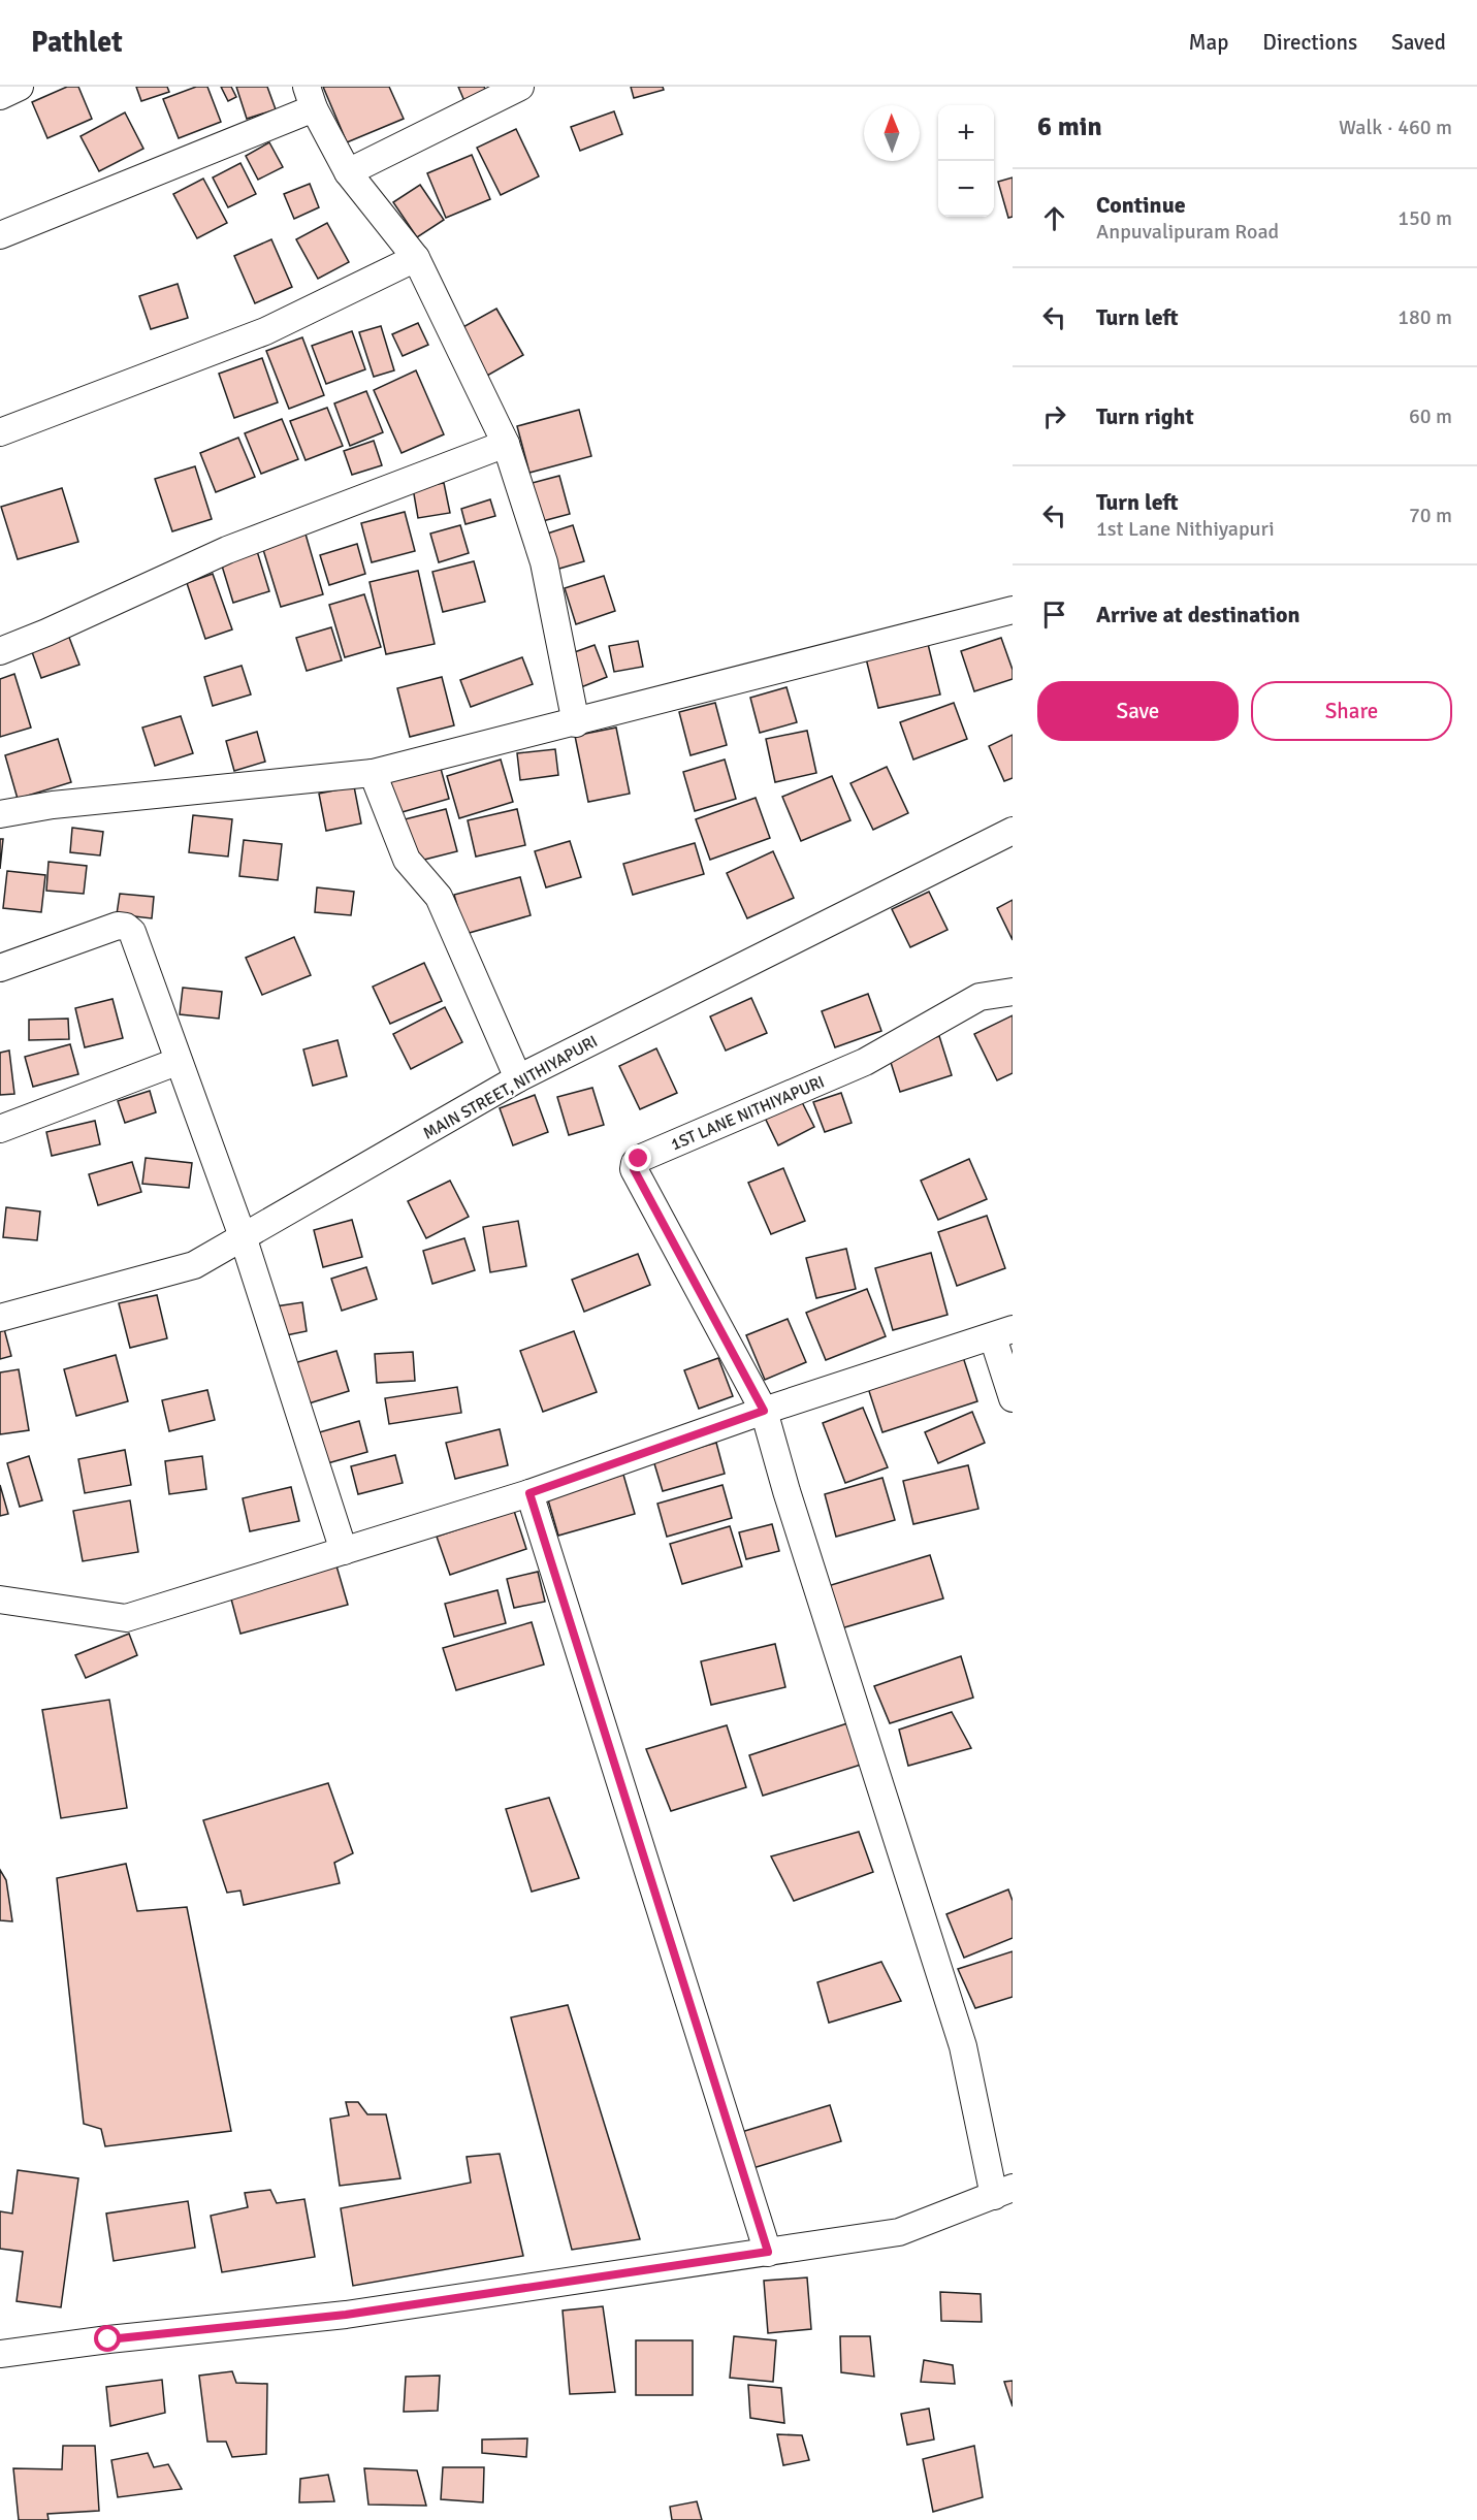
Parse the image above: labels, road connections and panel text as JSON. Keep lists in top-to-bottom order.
{
  "streets": {
    "street": ["MAIN STREET, NITHIYAPURI", "1ST LANE NITHIYAPURI"]
  },
  "north": "top",
  "page": {
    "header": "Pathlet",
    "nav": ["Map", "Directions", "Saved"],
    "heading": ["6 min", "Walk · 460 m"],
    "map_buttons": ["+", "−"],
    "list": [
      ["Continue", "Anpuvalipuram Road", "150 m"],
      ["Turn left", "180 m"],
      ["Turn right", "60 m"],
      ["Turn left", "1st Lane Nithiyapuri", "70 m"],
      "Arrive at destination"
    ],
    "buttons": ["Save", "Share"]
  }
}
